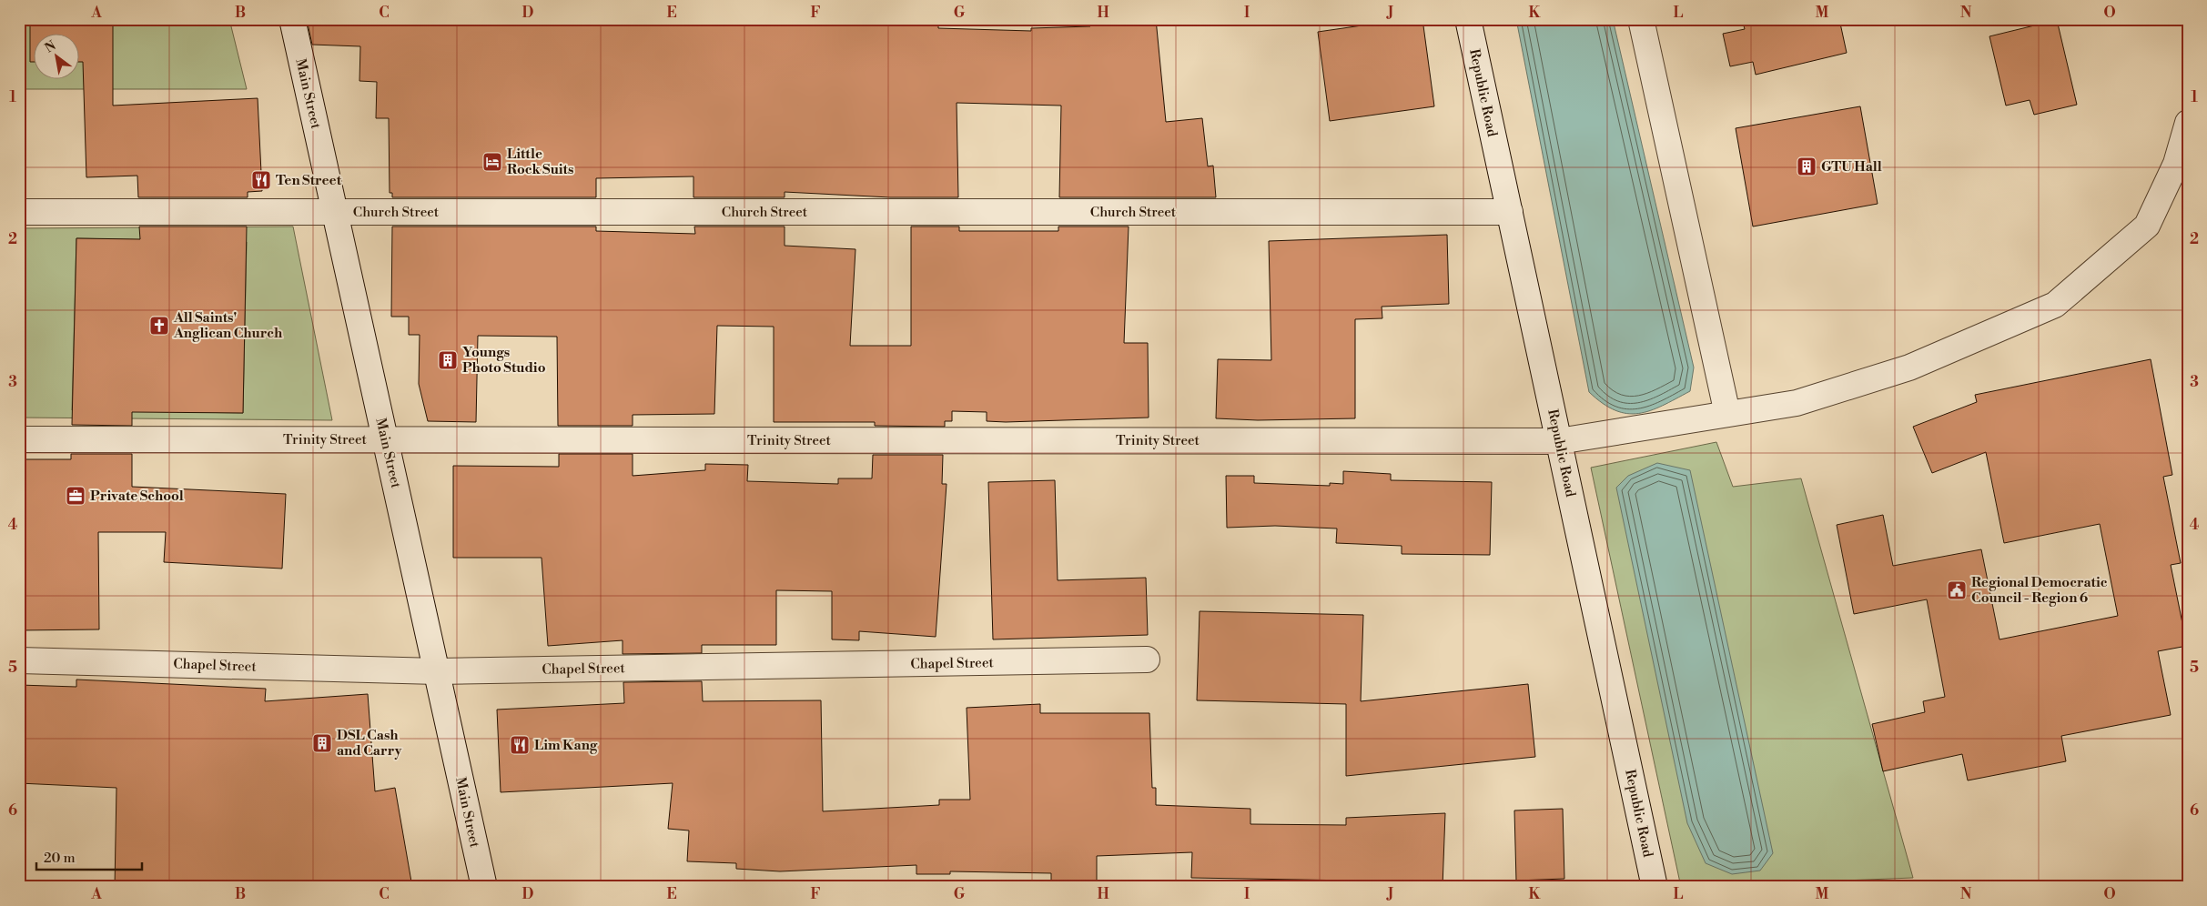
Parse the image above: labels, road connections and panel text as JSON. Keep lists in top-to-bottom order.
{
  "streets": {
    "street": [
      "Republic Road",
      "Main Street",
      "Church Street",
      "Trinity Street",
      "Chapel Street"
    ]
  },
  "crossings": [
    ["Republic Road", "Church Street"],
    ["Republic Road", "Trinity Street"],
    ["Main Street", "Church Street"],
    ["Main Street", "Trinity Street"],
    ["Main Street", "Chapel Street"]
  ],
  "places": {
    "hotel": ["Little Rock Suits"],
    "building": ["GTU Hall", "Youngs Photo Studio", "DSL Cash and Carry"],
    "restaurant": ["Ten Street", "Lim Kang"],
    "church": ["All Saints' Anglican Church"],
    "office": ["Private School"],
    "public building": ["Regional Democratic Council - Region 6"]
  },
  "scale_bar": "20 m",
  "north": "top left",
  "grid": {
    "columns": [
      "A",
      "B",
      "C",
      "D",
      "E",
      "F",
      "G",
      "H",
      "I",
      "J",
      "K",
      "L",
      "M",
      "N",
      "O"
    ],
    "rows": [
      "1",
      "2",
      "3",
      "4",
      "5",
      "6"
    ]
  }
}
